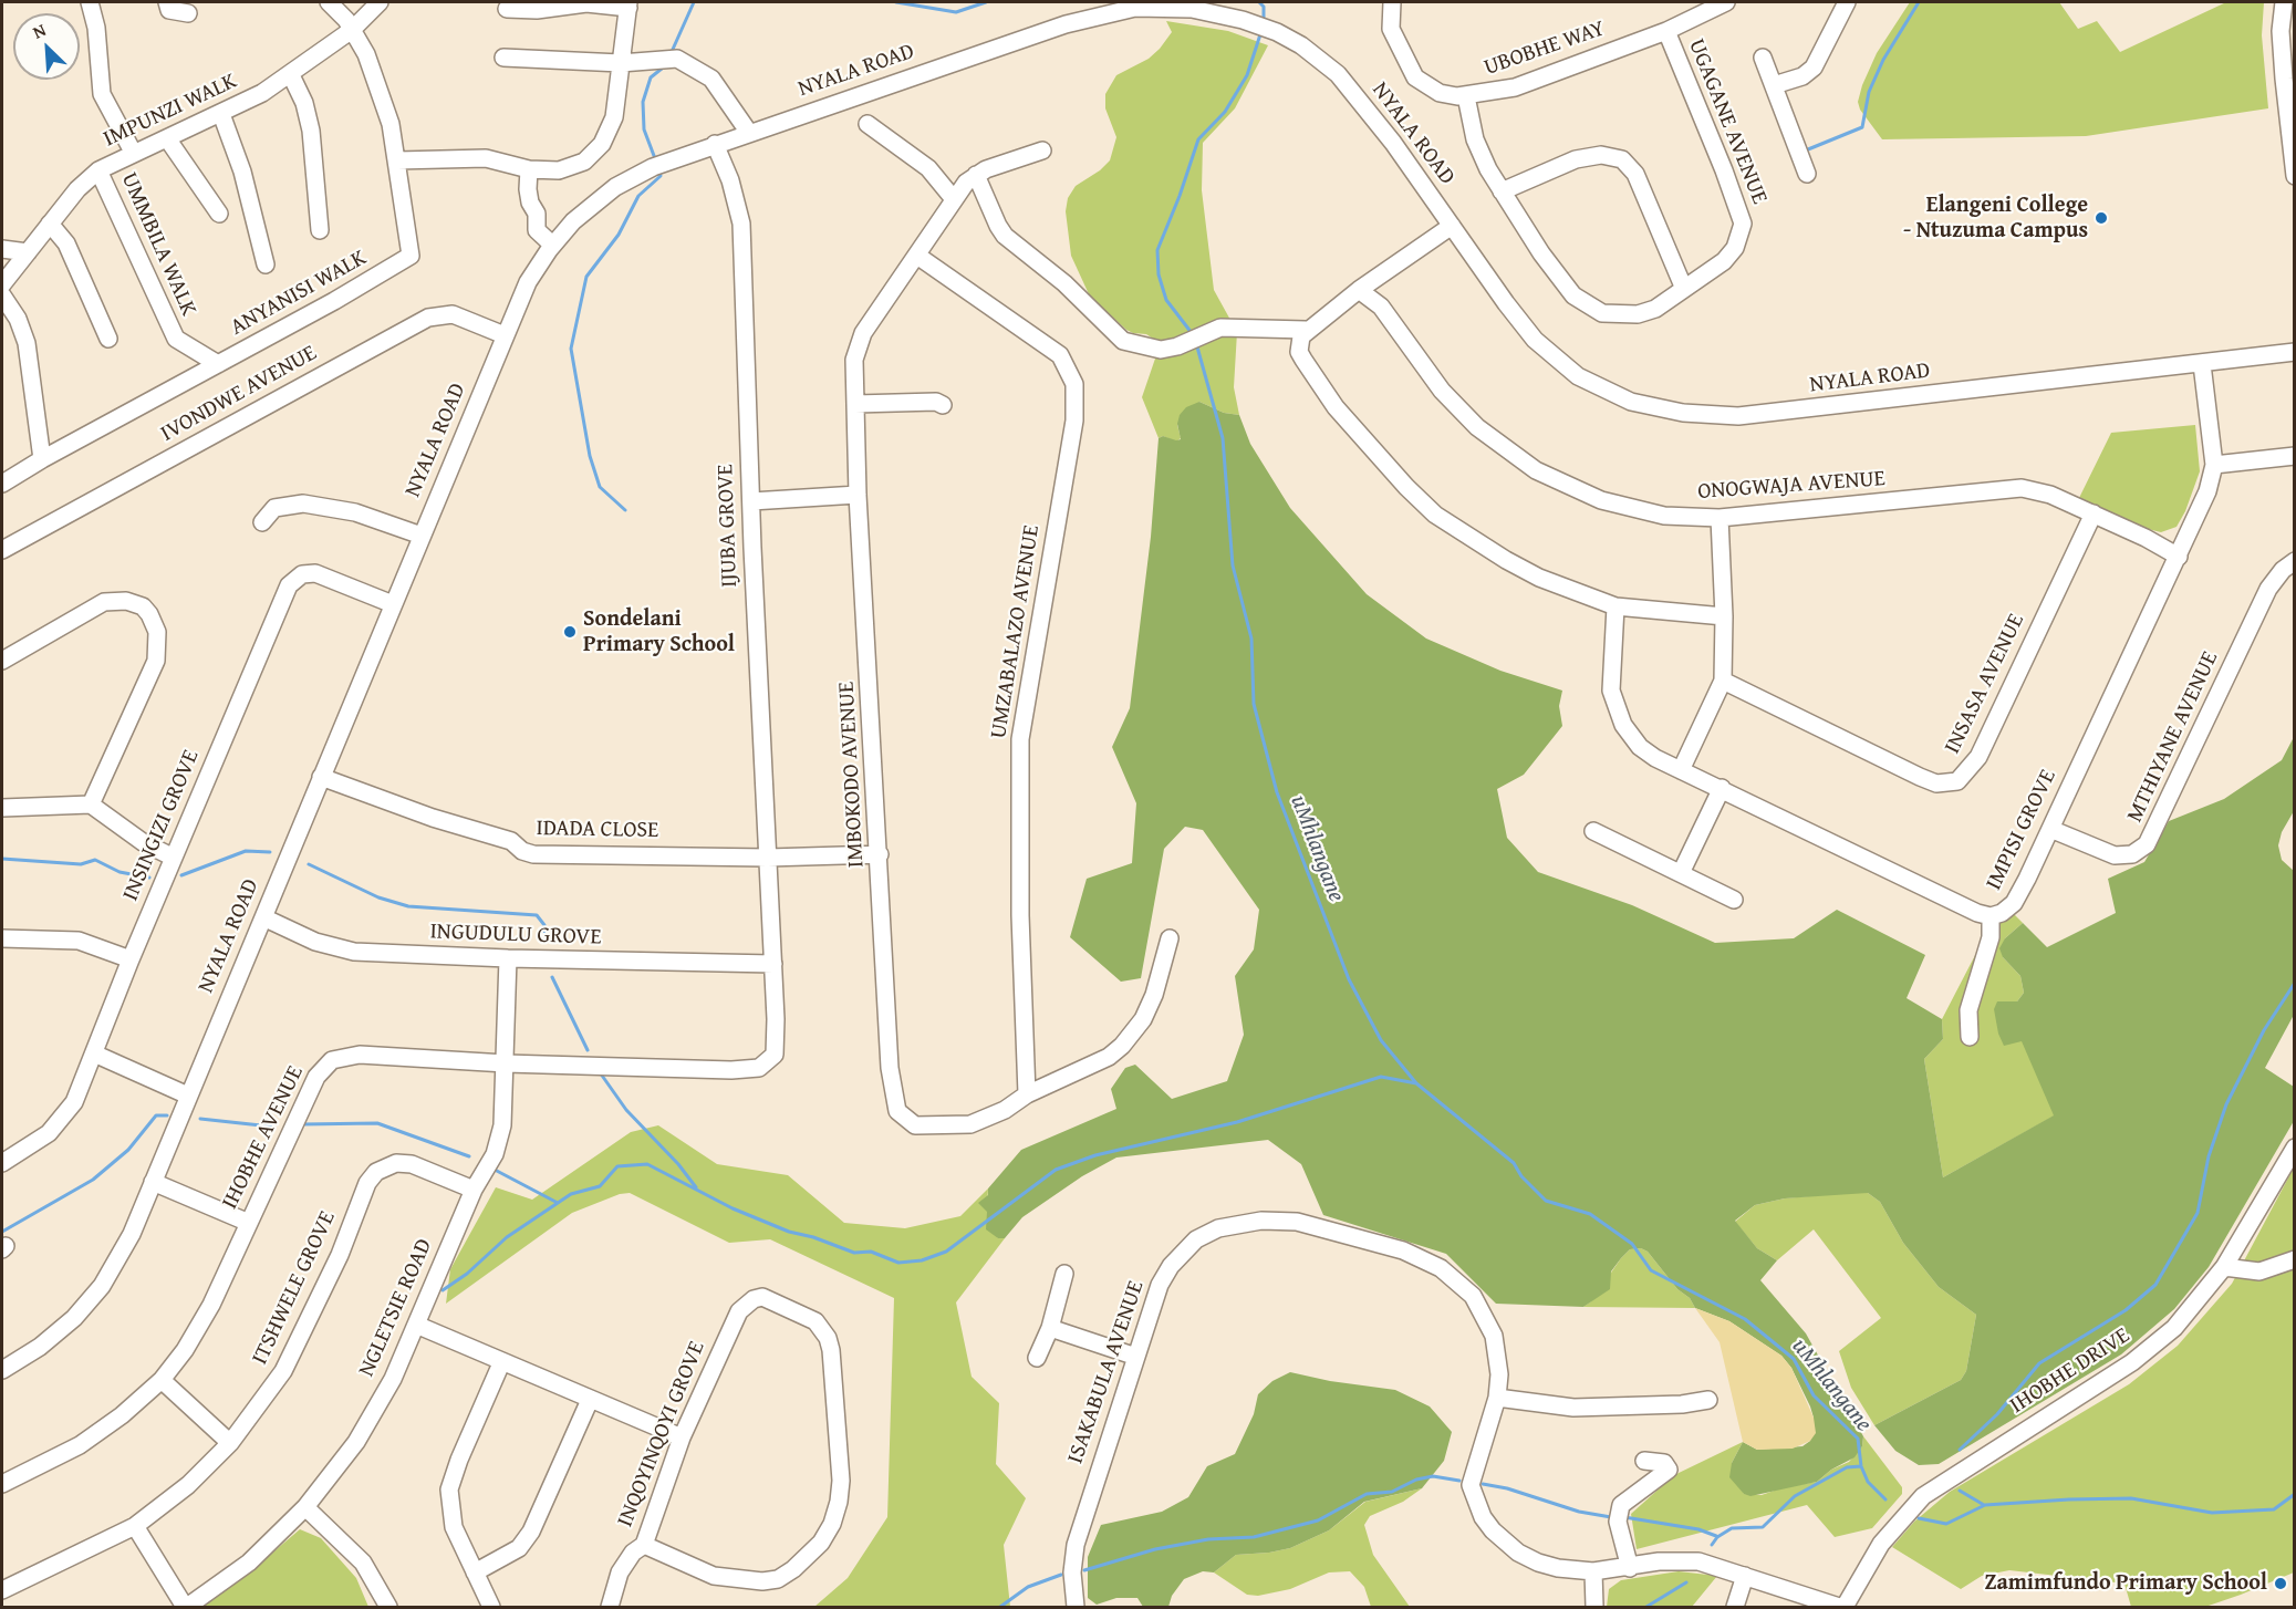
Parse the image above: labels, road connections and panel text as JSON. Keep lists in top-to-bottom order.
{
  "streets": {
    "street": [
      "UBOBHE WAY",
      "NYALA ROAD",
      "IMPUNZI WALK",
      "UGAGANE AVENUE",
      "UMMBILA WALK",
      "ANYANISI WALK",
      "IVONDWE AVENUE",
      "ONOGWAJA AVENUE",
      "IJUBA GROVE",
      "UMZABALAZO AVENUE",
      "INSASA AVENUE",
      "MTHIYANE AVENUE",
      "IMBOKODO AVENUE",
      "INSINGIZI GROVE",
      "IDADA CLOSE",
      "IMPISI GROVE",
      "INGUDULU GROVE",
      "IHOBHE AVENUE",
      "ITSHWELE GROVE",
      "NGLETSIE ROAD",
      "IHOBHE DRIVE",
      "ISAKABULA AVENUE",
      "INQOYINQOYI GROVE"
    ]
  },
  "crossings": [
    ["UBOBHE WAY", "UGAGANE AVENUE"],
    ["NYALA ROAD", "IVONDWE AVENUE"],
    ["NYALA ROAD", "IJUBA GROVE"],
    ["NYALA ROAD", "INSINGIZI GROVE"],
    ["NYALA ROAD", "IDADA CLOSE"],
    ["NYALA ROAD", "IMPISI GROVE"],
    ["NYALA ROAD", "INGUDULU GROVE"],
    ["IMPUNZI WALK", "UMMBILA WALK"],
    ["IMPUNZI WALK", "ANYANISI WALK"],
    ["UMMBILA WALK", "ANYANISI WALK"],
    ["ONOGWAJA AVENUE", "INSASA AVENUE"],
    ["ONOGWAJA AVENUE", "IMPISI GROVE"],
    ["IJUBA GROVE", "IDADA CLOSE"],
    ["IJUBA GROVE", "INGUDULU GROVE"],
    ["IJUBA GROVE", "IHOBHE AVENUE"],
    ["UMZABALAZO AVENUE", "IMBOKODO AVENUE"],
    ["MTHIYANE AVENUE", "IMPISI GROVE"],
    ["IMBOKODO AVENUE", "IDADA CLOSE"],
    ["INGUDULU GROVE", "NGLETSIE ROAD"],
    ["IHOBHE AVENUE", "NGLETSIE ROAD"],
    ["ITSHWELE GROVE", "NGLETSIE ROAD"]
  ],
  "water": ["uMhlangane"],
  "places": ["Elangeni College - Ntuzuma Campus", "Sondelani Primary School", "Zamimfundo Primary School"],
  "north": "top left"
}
